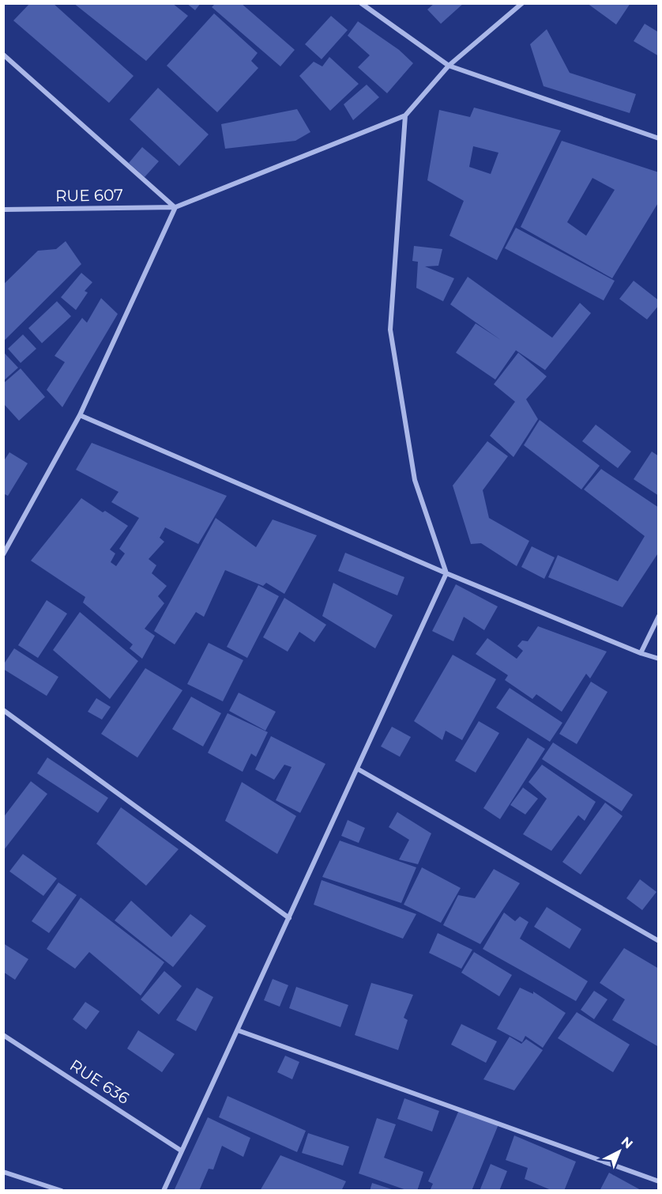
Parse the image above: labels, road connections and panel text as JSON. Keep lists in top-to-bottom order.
{
  "streets": {
    "street": ["RUE 607", "RUE 636"]
  },
  "north": "top right"
}
